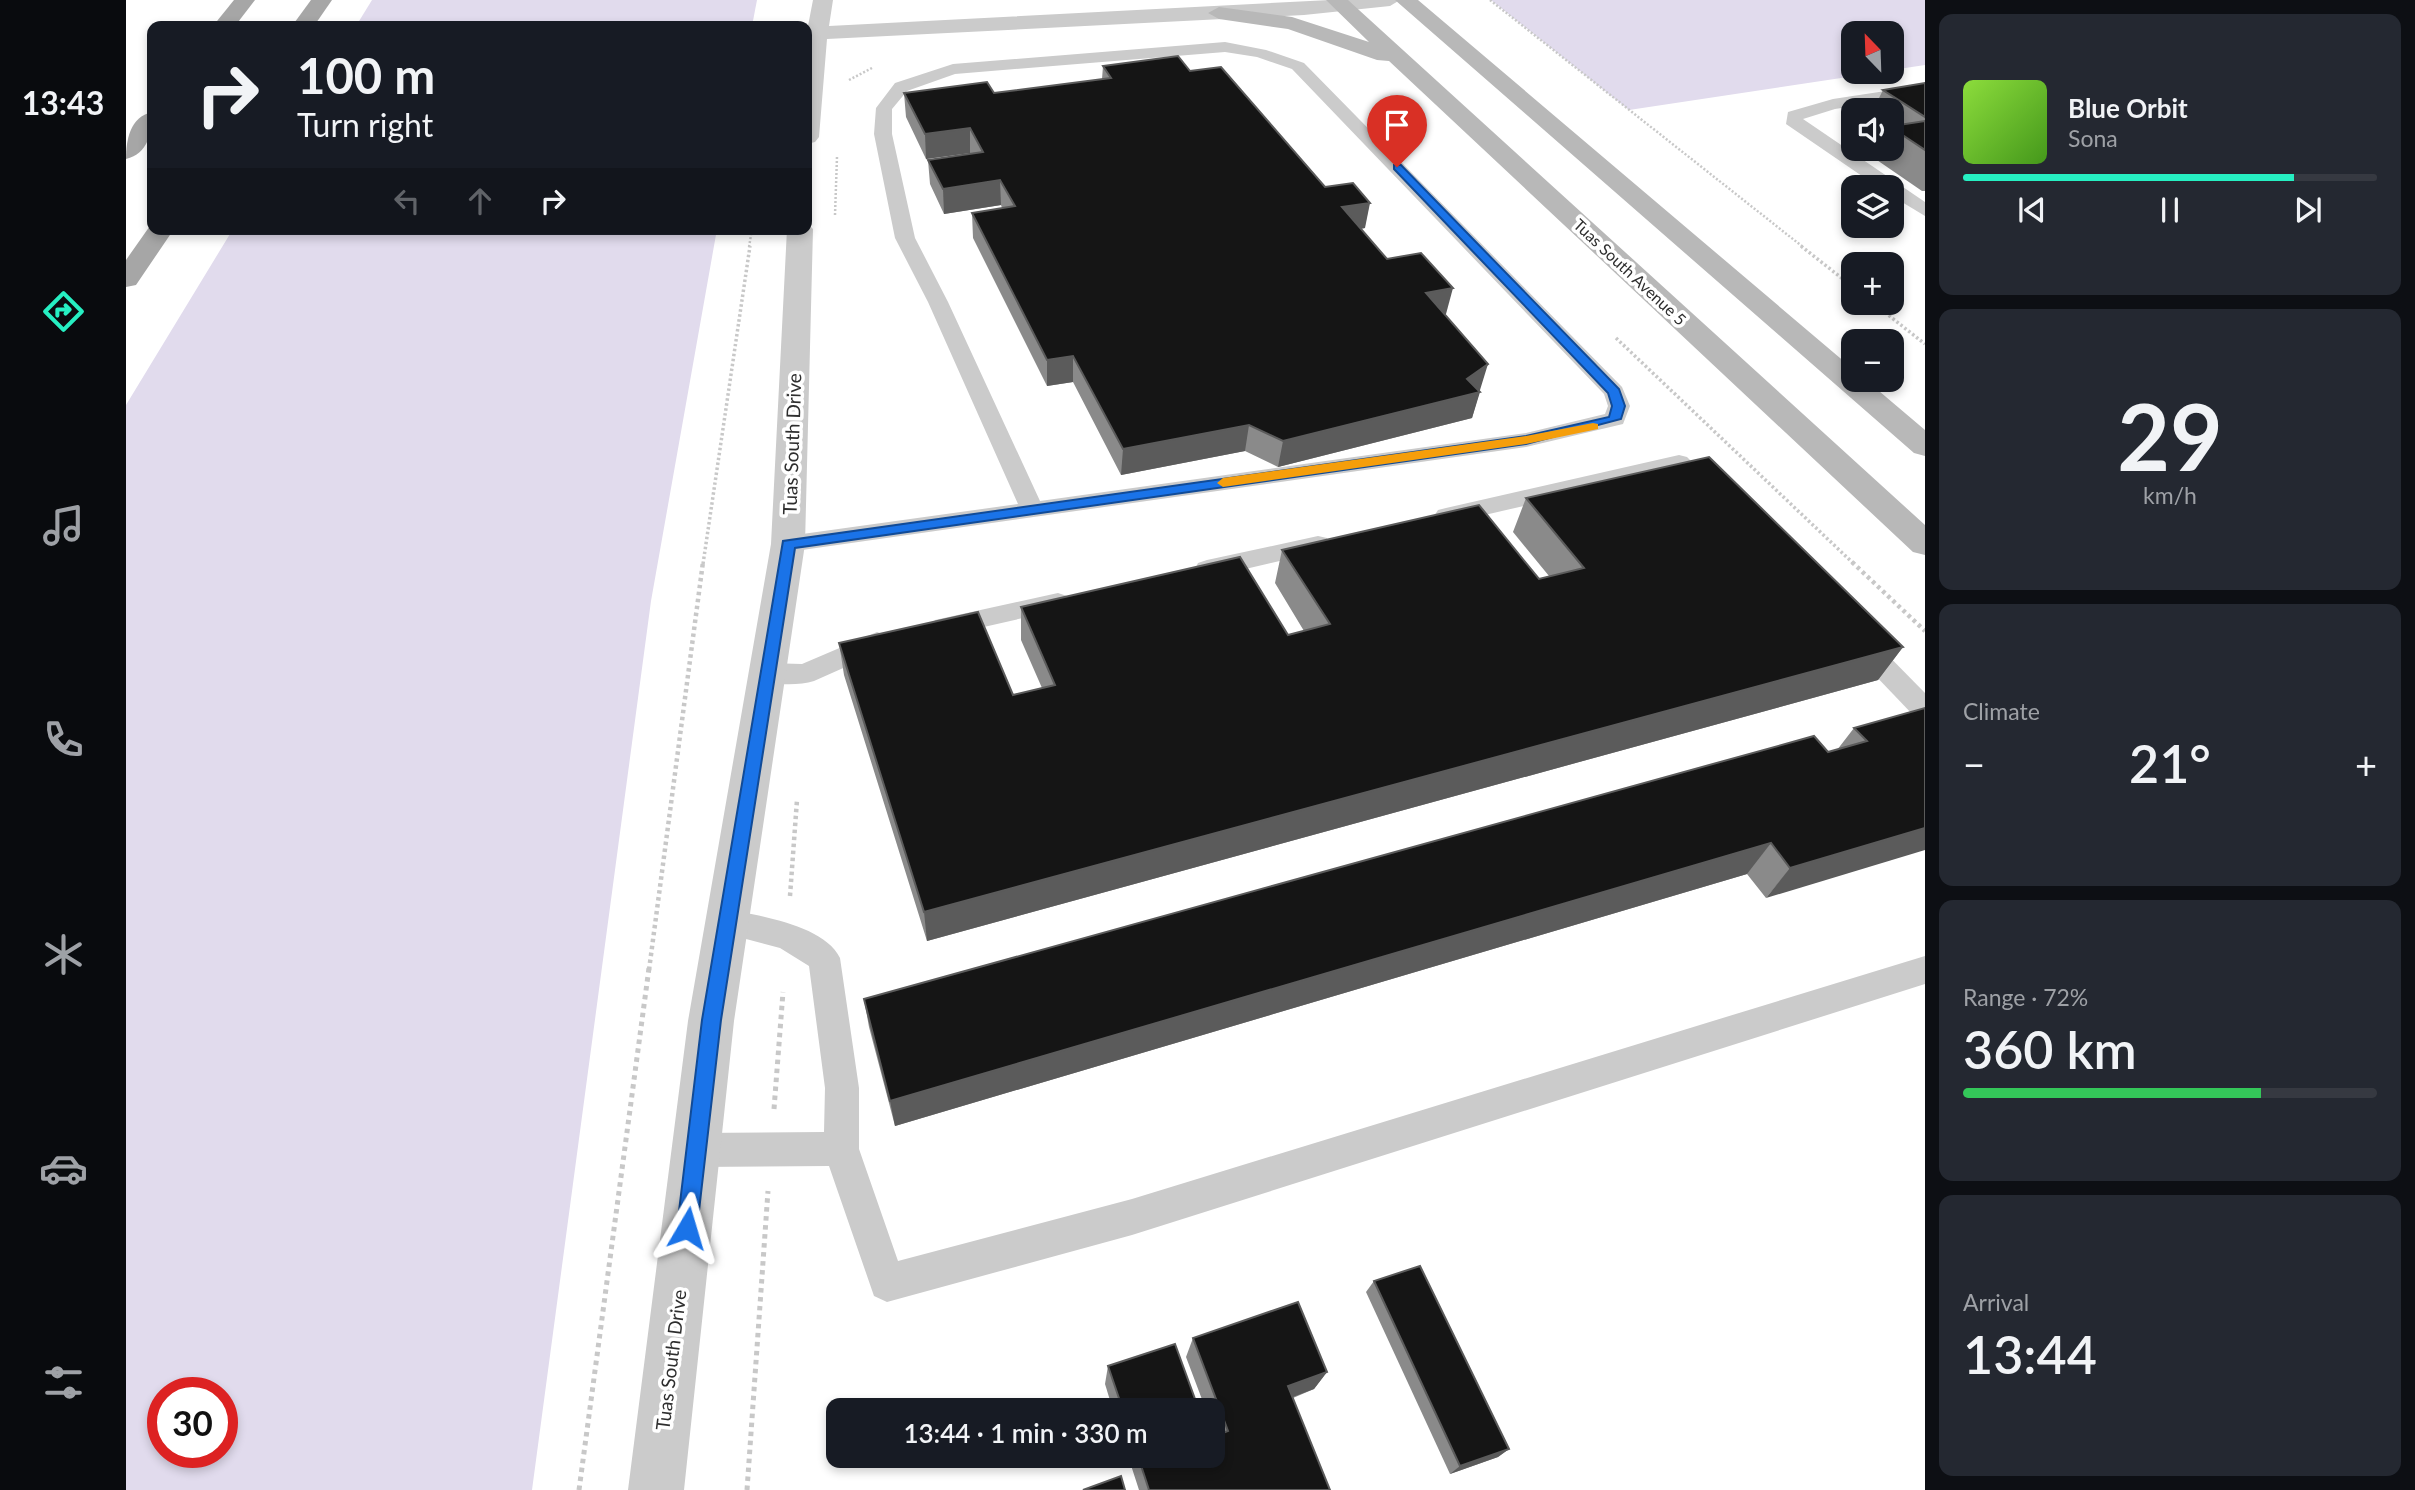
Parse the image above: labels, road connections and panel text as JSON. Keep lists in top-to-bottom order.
{
  "streets": {
    "main road": ["Tuas South Avenue 5"],
    "street": ["Tuas South Drive"]
  },
  "north": "top left",
  "page": {
    "tabs": "13:43",
    "map_buttons": ["+", "−"],
    "turn": ["100 m", "Turn right"],
    "song": ["Blue Orbit", "Sona"],
    "tile": [
      ["29", "km/h"],
      "Climate",
      ["Range · 72%", "360 km"],
      ["Arrival", "13:44"]
    ],
    "heat": ["−", "21°", "+"],
    "limit": "30",
    "trip": "13:44 · 1 min · 330 m"
  }
}
